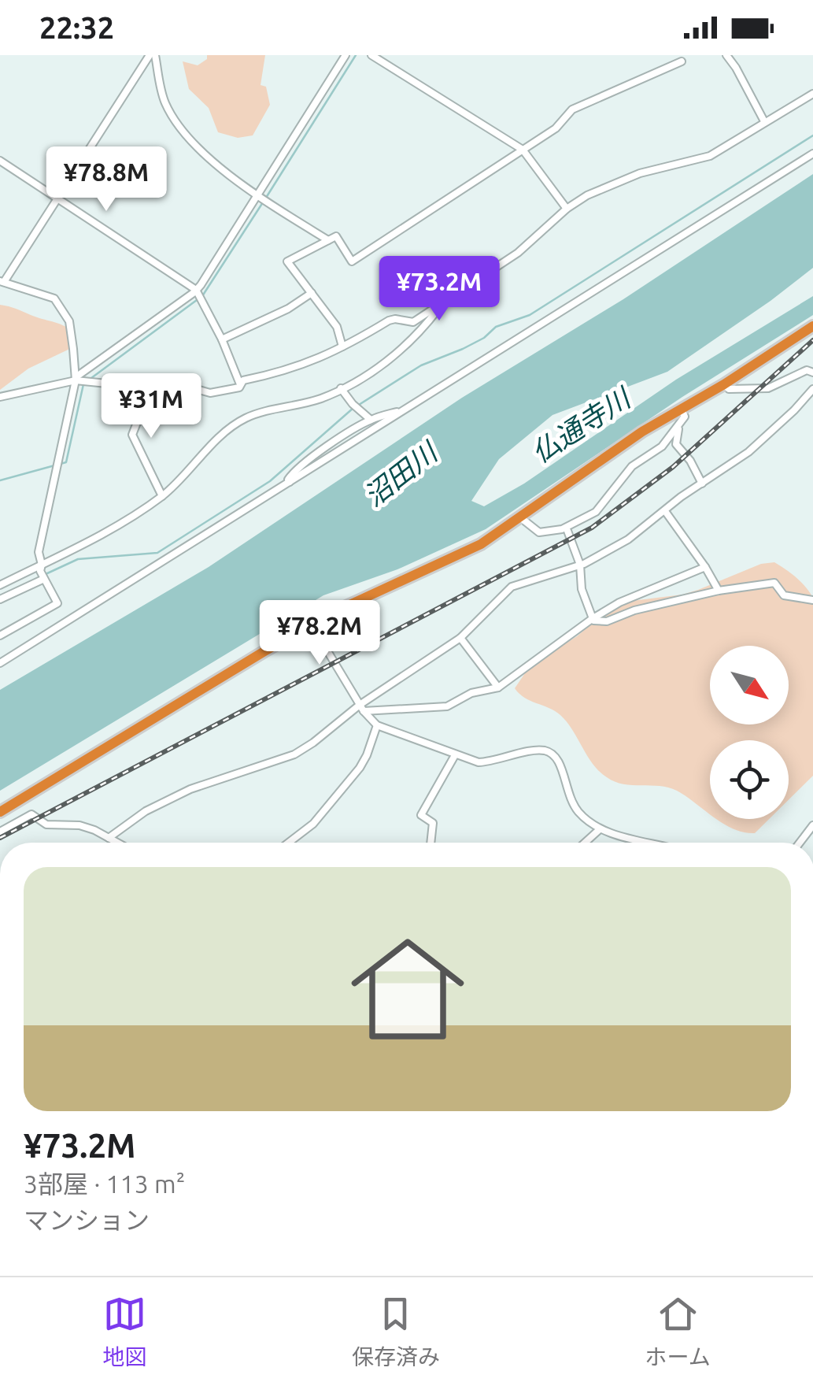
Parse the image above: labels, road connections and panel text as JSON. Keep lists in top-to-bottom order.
{
  "water": ["仏通寺川", "沼田川"],
  "north": "bottom right",
  "page": {
    "status": "22:32",
    "price": [
      "¥78.8M",
      "¥73.2M",
      "¥31M",
      "¥78.2M"
    ],
    "list": [
      {
        "name": "¥73.2M",
        "note": "3部屋 · 113 m² · マンション"
      }
    ],
    "tabs": ["地図", "保存済み", "ホーム"]
  }
}
